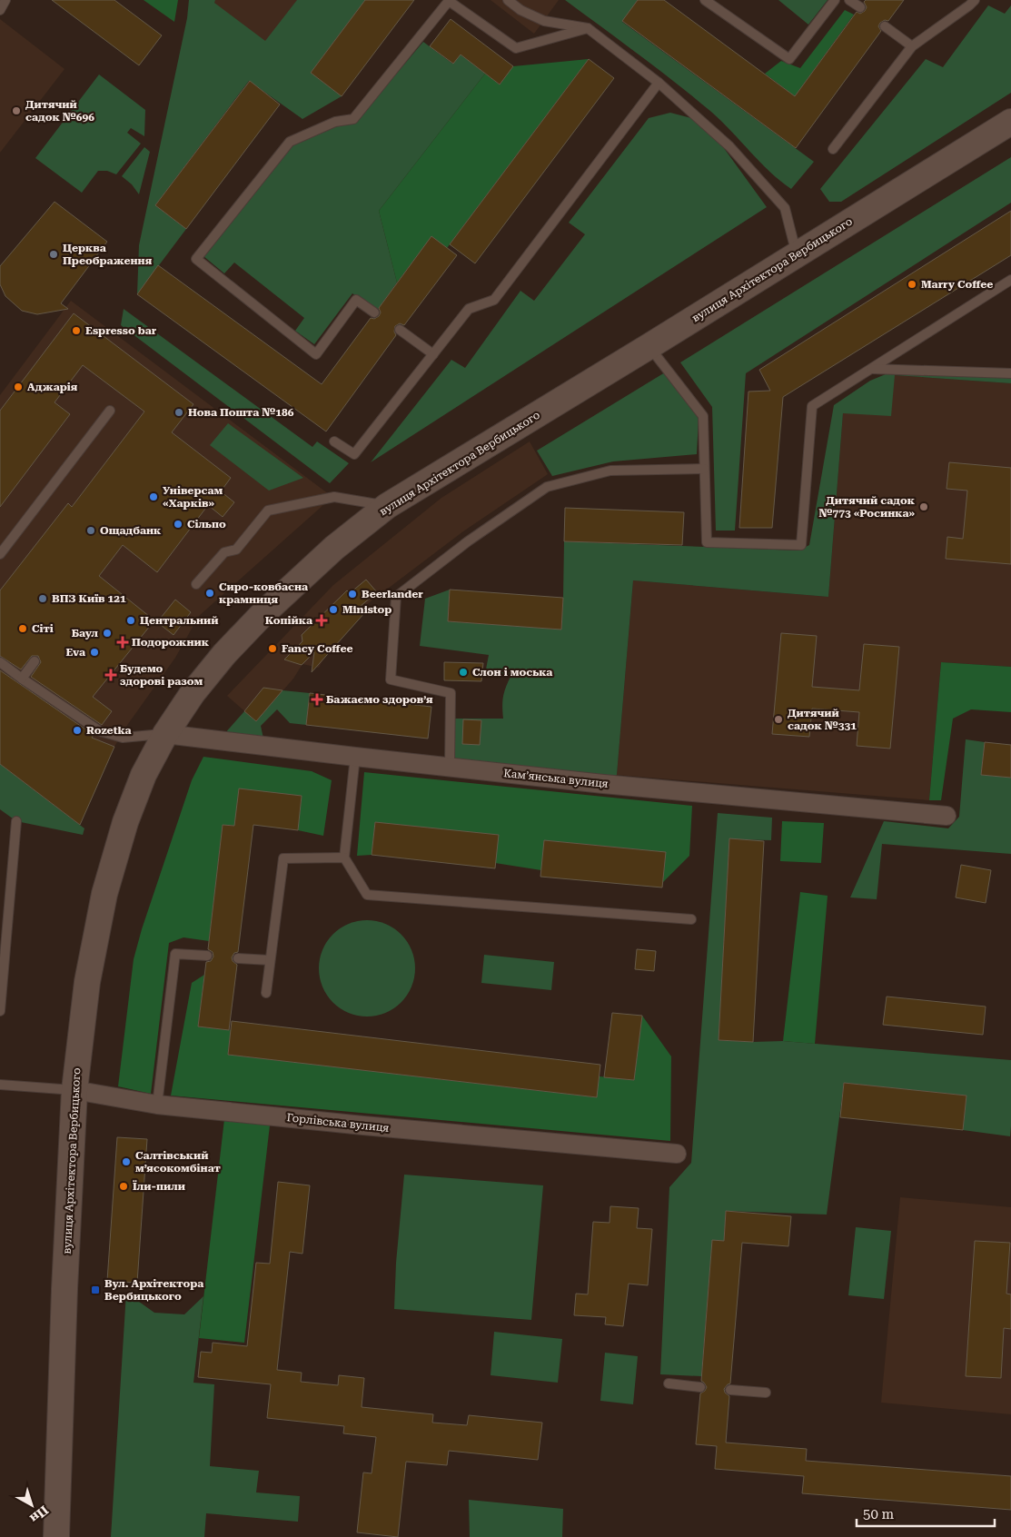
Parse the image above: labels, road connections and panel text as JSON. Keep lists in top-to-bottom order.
{
  "streets": {
    "street": ["вулиця Архітектора Вербицького", "Камʼянська вулиця", "Горлівська вулиця"]
  },
  "crossings": [
    ["вулиця Архітектора Вербицького", "Камʼянська вулиця"],
    ["вулиця Архітектора Вербицького", "Горлівська вулиця"]
  ],
  "places": {
    "other": [
      "Дитячий садок №696",
      "Церква Преображення",
      "Marry Coffee",
      "Espresso bar",
      "Аджарія",
      "Нова Пошта №186",
      "Універсам «Харків»",
      "Дитячий садок №773 «Росинка»",
      "Сільпо",
      "Ощадбанк",
      "Сиро-ковбасна крамниця",
      "Beerlander",
      "ВПЗ Київ 121",
      "Ministop",
      "Центральний",
      "Сіті",
      "Баул",
      "Fancy Coffee",
      "Eva",
      "Слон і моська",
      "Дитячий садок №331",
      "Rozetka",
      "Салтівський м’ясокомбінат",
      "Їли-пили"
    ],
    "health": [
      "Копійка",
      "Подорожник",
      "Будемо здорові разом",
      "Бажаємо здоровʼя"
    ],
    "transit": ["Вул. Архітектора Вербицького"]
  },
  "scale_bar": "50 m",
  "north": "bottom right"
}
